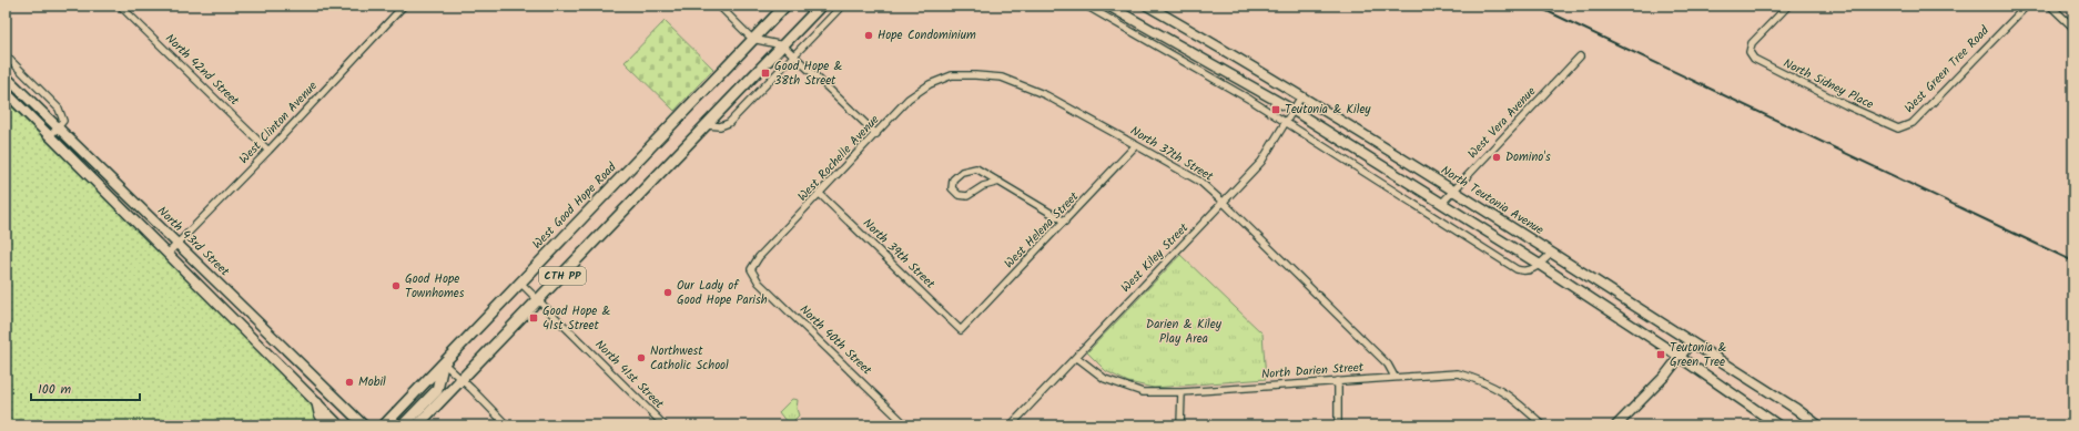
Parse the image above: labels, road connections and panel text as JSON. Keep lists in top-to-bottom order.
{
  "streets": {
    "main road": [
      "North Teutonia Avenue",
      "West Good Hope Road",
      "North 43rd Street",
      "CTH PP"
    ],
    "street": [
      "North 42nd Street",
      "West Green Tree Road",
      "North Sidney Place",
      "West Clinton Avenue",
      "West Vera Avenue",
      "North 37th Street",
      "West Rochelle Avenue",
      "West Helena Street",
      "North 39th Street",
      "West Kiley Street",
      "North 40th Street",
      "North Darien Street",
      "North 41st Street"
    ]
  },
  "crossings": [
    ["North 42nd Street", "West Clinton Avenue"],
    ["West Green Tree Road", "North Sidney Place"],
    ["West Clinton Avenue", "North 43rd Street"],
    ["West Vera Avenue", "North Teutonia Avenue"],
    ["North 37th Street", "West Rochelle Avenue"],
    ["North 37th Street", "West Helena Street"],
    ["North 37th Street", "West Kiley Street"],
    ["North 37th Street", "North Darien Street"],
    ["West Rochelle Avenue", "North 39th Street"],
    ["West Rochelle Avenue", "North 40th Street"],
    ["North Teutonia Avenue", "West Kiley Street"],
    ["West Good Hope Road", "North 41st Street"],
    ["West Helena Street", "North 39th Street"],
    ["West Kiley Street", "North Darien Street"],
    ["CTH PP", "North 41st Street"]
  ],
  "parks": ["Darien & Kiley Play Area"],
  "places": {
    "other": [
      "Hope Condominium",
      "Domino's",
      "Good Hope Townhomes",
      "Our Lady of Good Hope Parish",
      "Northwest Catholic School",
      "Mobil"
    ],
    "transit": [
      "Good Hope & 38th Street",
      "Teutonia & Kiley",
      "Good Hope & 41st Street",
      "Teutonia & Green Tree"
    ]
  },
  "scale_bar": "100 m"
}
